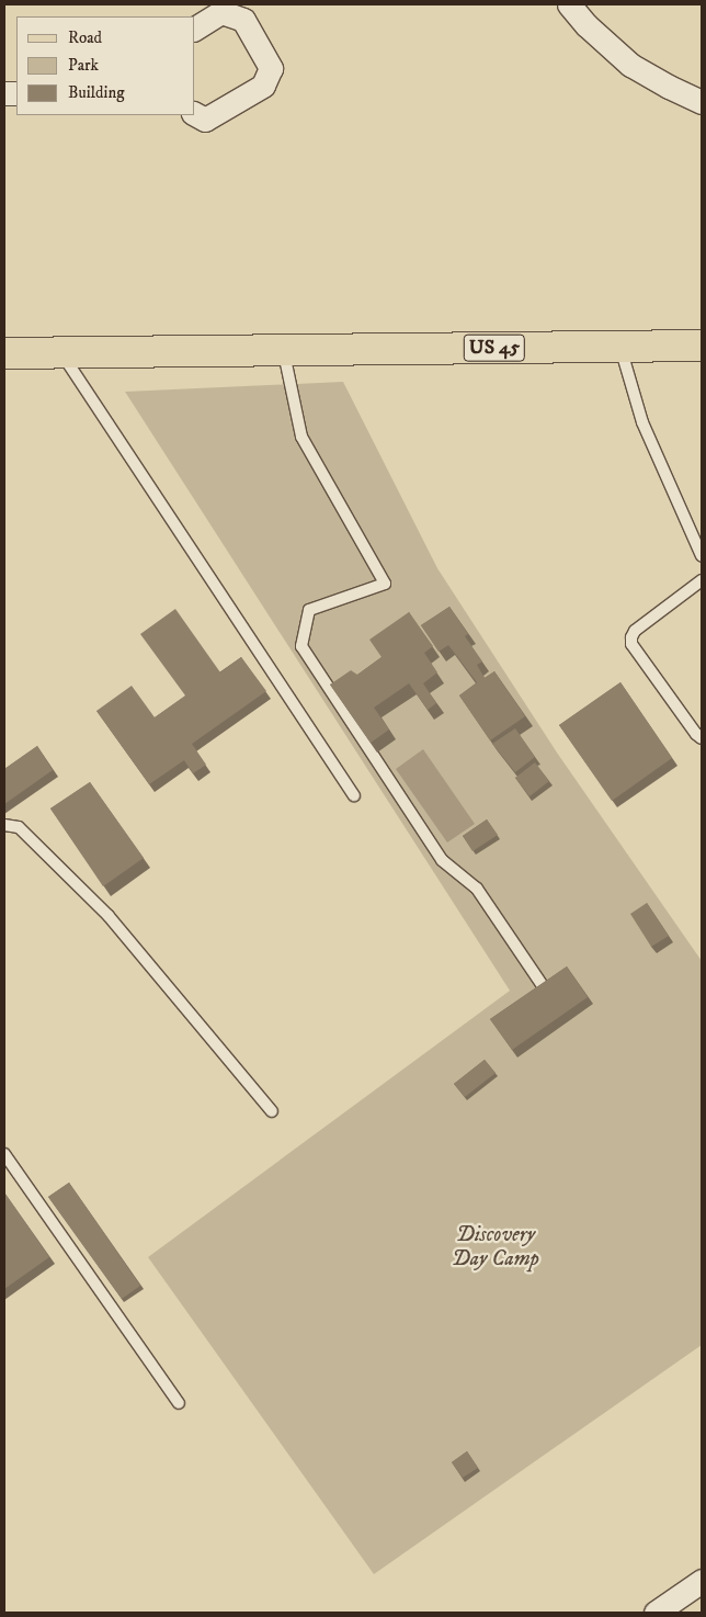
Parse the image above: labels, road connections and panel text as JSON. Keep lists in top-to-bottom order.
{
  "streets": {
    "main road": ["US 45"]
  },
  "parks": ["Discovery Day Camp"],
  "legend": ["Road", "Park", "Building"]
}
